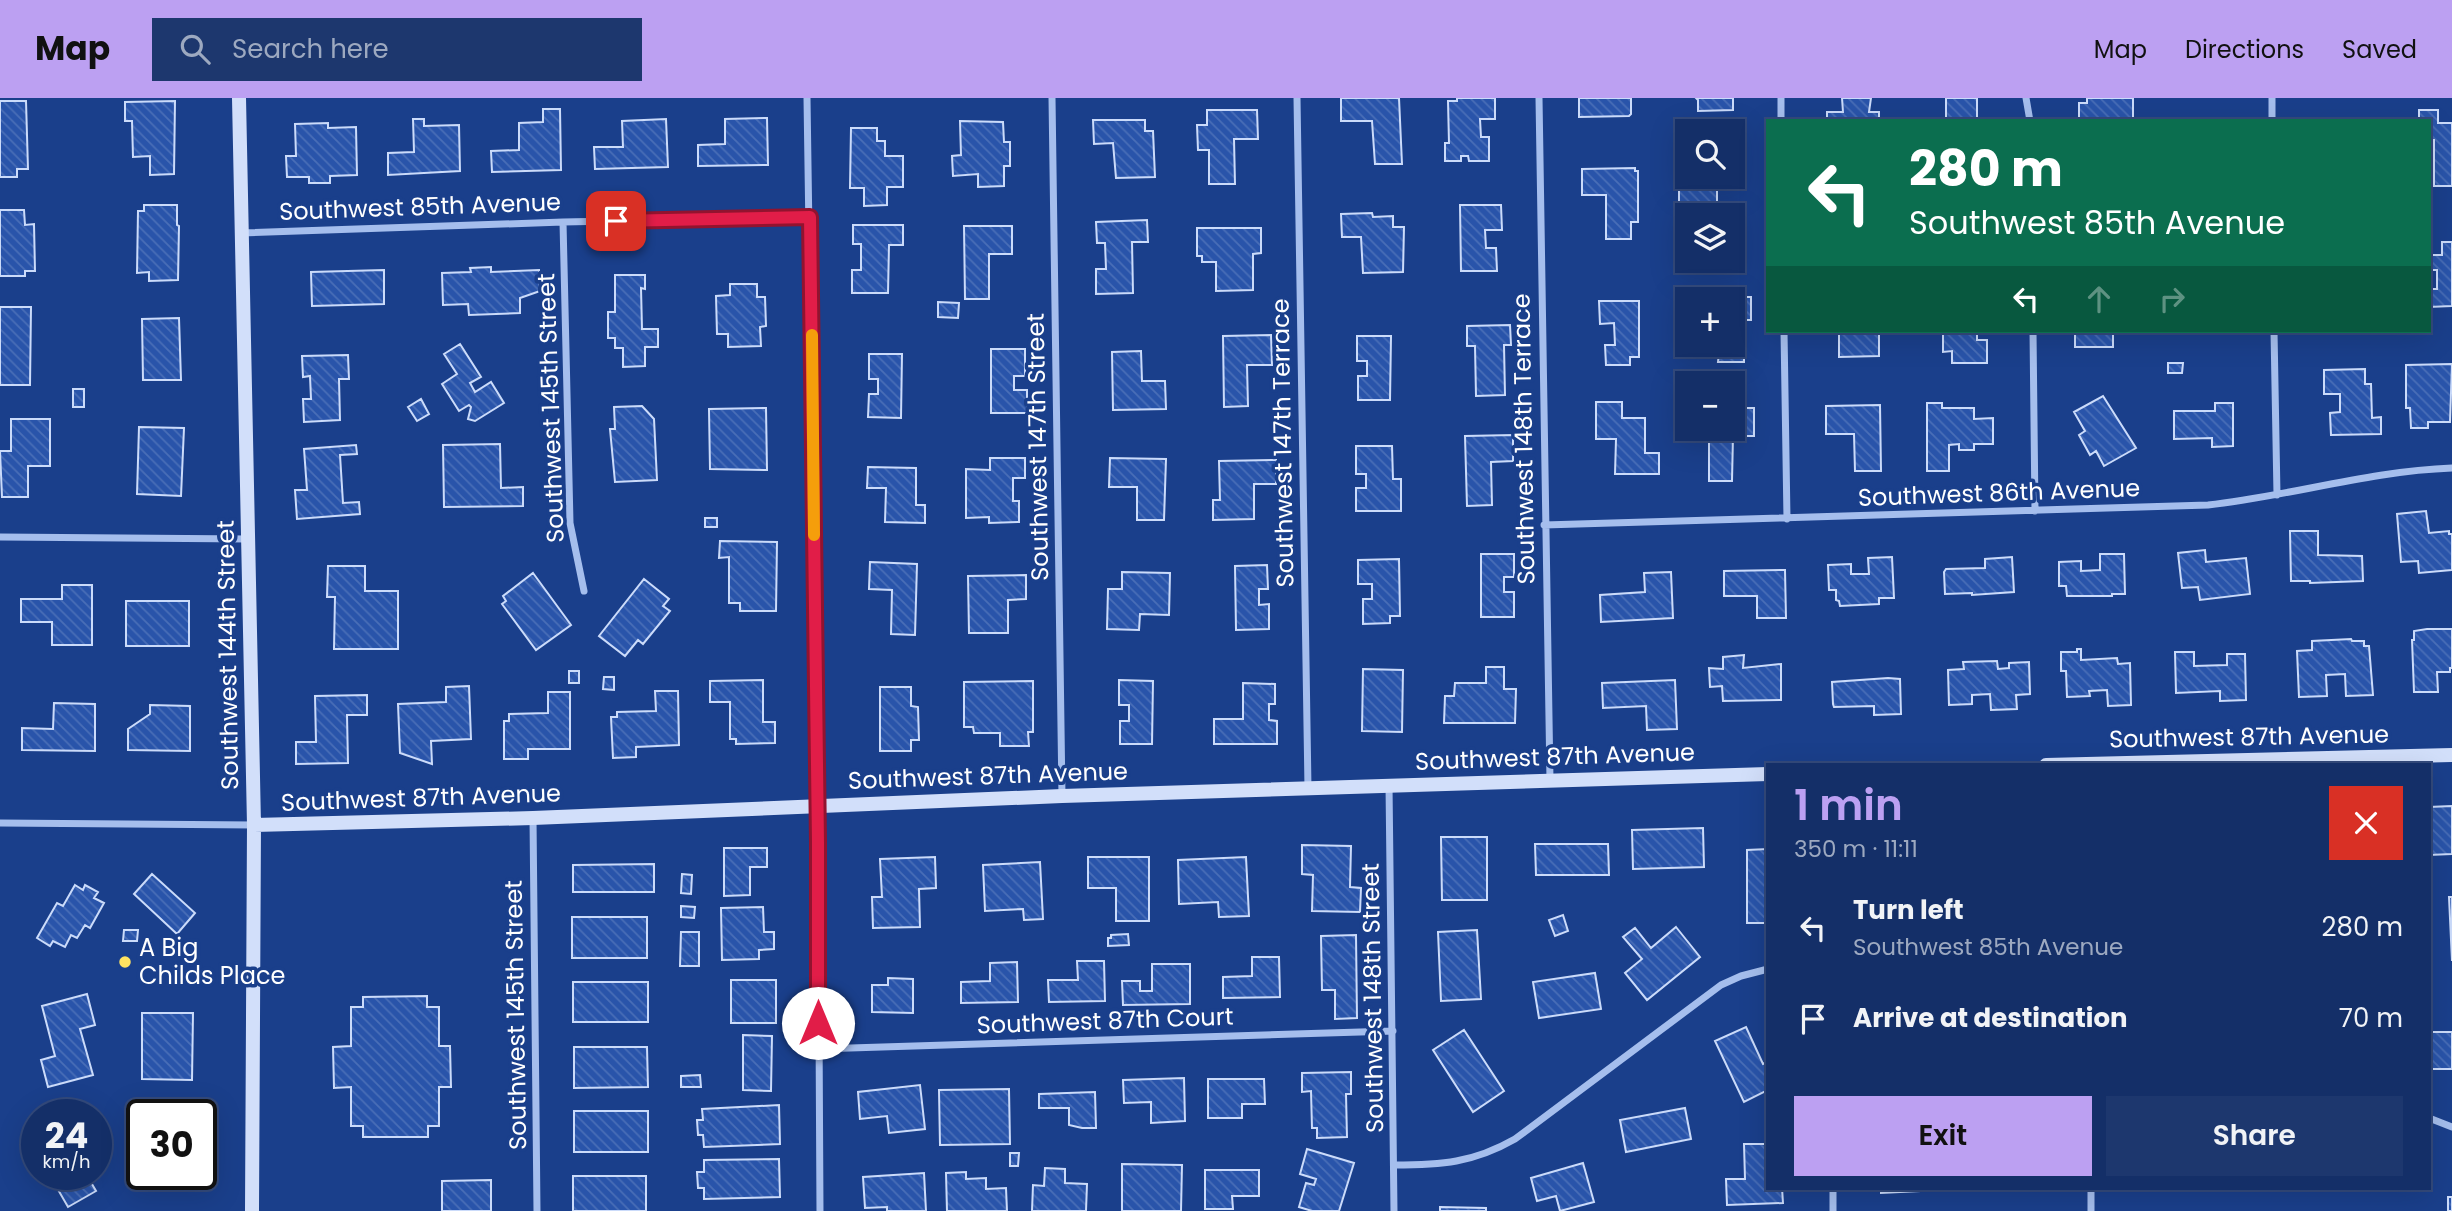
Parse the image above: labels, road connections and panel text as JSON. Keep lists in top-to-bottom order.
{
  "streets": {
    "street": [
      "Southwest 85th Avenue",
      "Southwest 145th Street",
      "Southwest 148th Terrace",
      "Southwest 147th Terrace",
      "Southwest 147th Street",
      "Southwest 86th Avenue",
      "Southwest 144th Street",
      "Southwest 87th Avenue",
      "Southwest 148th Street",
      "Southwest 87th Court"
    ]
  },
  "crossings": [
    ["Southwest 85th Avenue", "Southwest 145th Street"],
    ["Southwest 85th Avenue", "Southwest 144th Street"],
    ["Southwest 145th Street", "Southwest 87th Avenue"],
    ["Southwest 148th Terrace", "Southwest 86th Avenue"],
    ["Southwest 148th Terrace", "Southwest 87th Avenue"],
    ["Southwest 147th Terrace", "Southwest 87th Avenue"],
    ["Southwest 147th Street", "Southwest 87th Avenue"],
    ["Southwest 144th Street", "Southwest 87th Avenue"],
    ["Southwest 87th Avenue", "Southwest 148th Street"],
    ["Southwest 148th Street", "Southwest 87th Court"]
  ],
  "places": ["A Big Childs Place"],
  "page": {
    "header": "Map",
    "search": "Search here",
    "nav": ["Map", "Directions", "Saved"],
    "map_buttons": ["+", "−"],
    "turn": ["280 m", "Southwest 85th Avenue"],
    "heading": ["1 min", "350 m · 11:11"],
    "list": [
      {
        "name": "Turn left",
        "note": "Southwest 85th Avenue",
        "value": "280 m"
      },
      {
        "name": "Arrive at destination",
        "value": "70 m"
      }
    ],
    "buttons": ["Exit", "Share"],
    "speed": "24 km/h",
    "limit": "30"
  }
}
